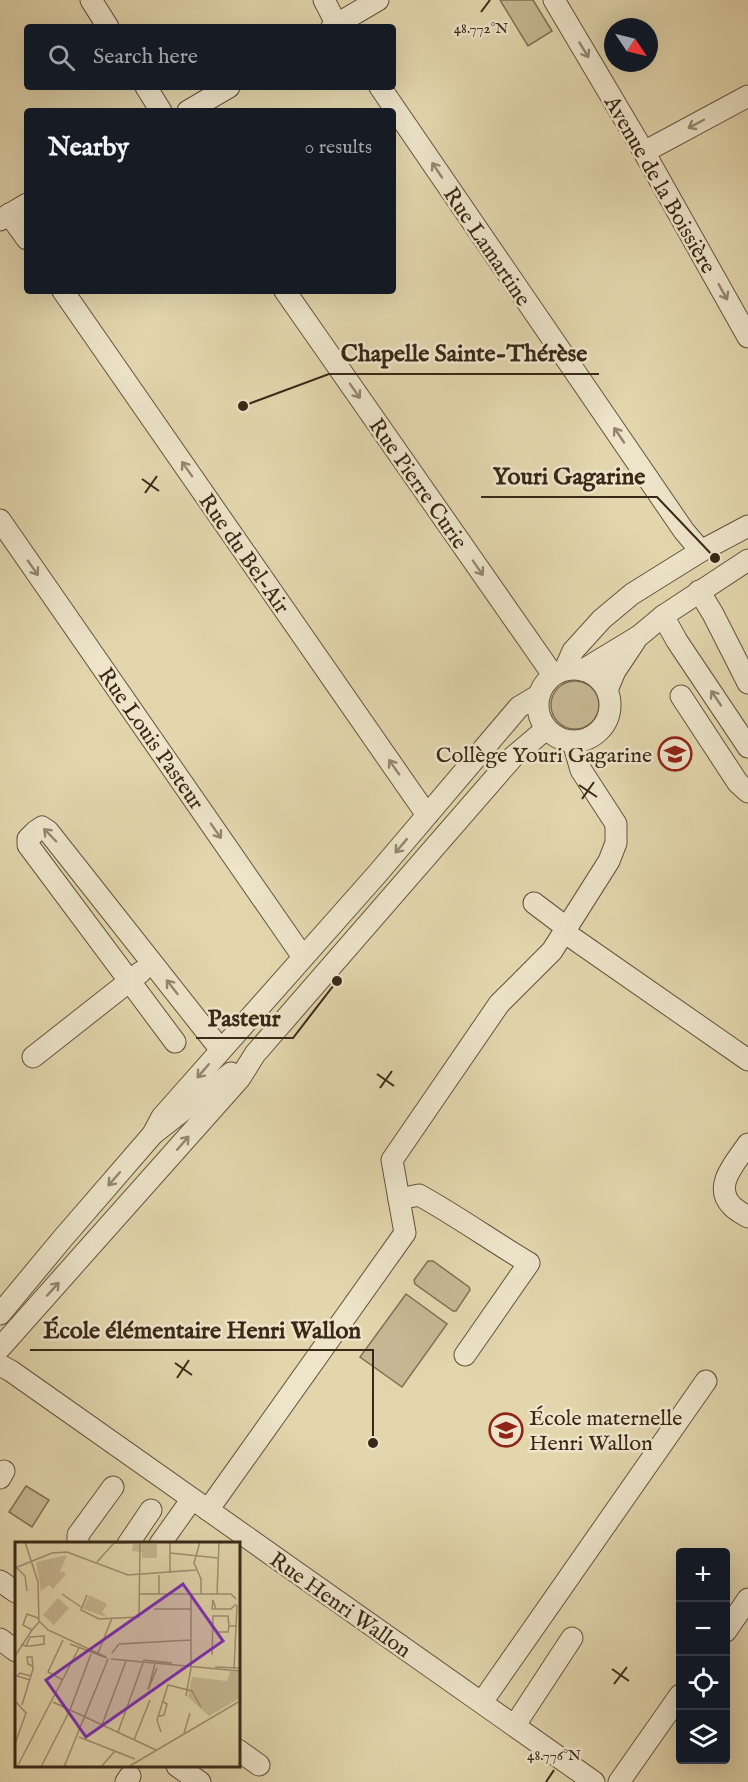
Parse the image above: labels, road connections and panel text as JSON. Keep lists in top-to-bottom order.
{
  "streets": {
    "street": [
      "Avenue de la Boissière",
      "Rue Lamartine",
      "Rue Pierre Curie",
      "Rue du Bel-Air",
      "Rue Louis Pasteur",
      "Rue Henri Wallon"
    ]
  },
  "one_way": [
    "Avenue de la Boissière",
    "Rue Lamartine",
    "Rue Pierre Curie",
    "Rue du Bel-Air",
    "Rue Louis Pasteur"
  ],
  "places": {
    "other": [
      "Chapelle Sainte-Thérèse",
      "Youri Gagarine",
      "Pasteur",
      "École élémentaire Henri Wallon"
    ],
    "school or university": ["Collège Youri Gagarine", "École maternelle Henri Wallon"]
  },
  "north": "bottom right",
  "page": {
    "search": "Search here",
    "heading": ["Nearby", "0 results"],
    "map_buttons": ["+", "−"]
  },
  "coordinates": ["48.772°N", "48.776°N"]
}
